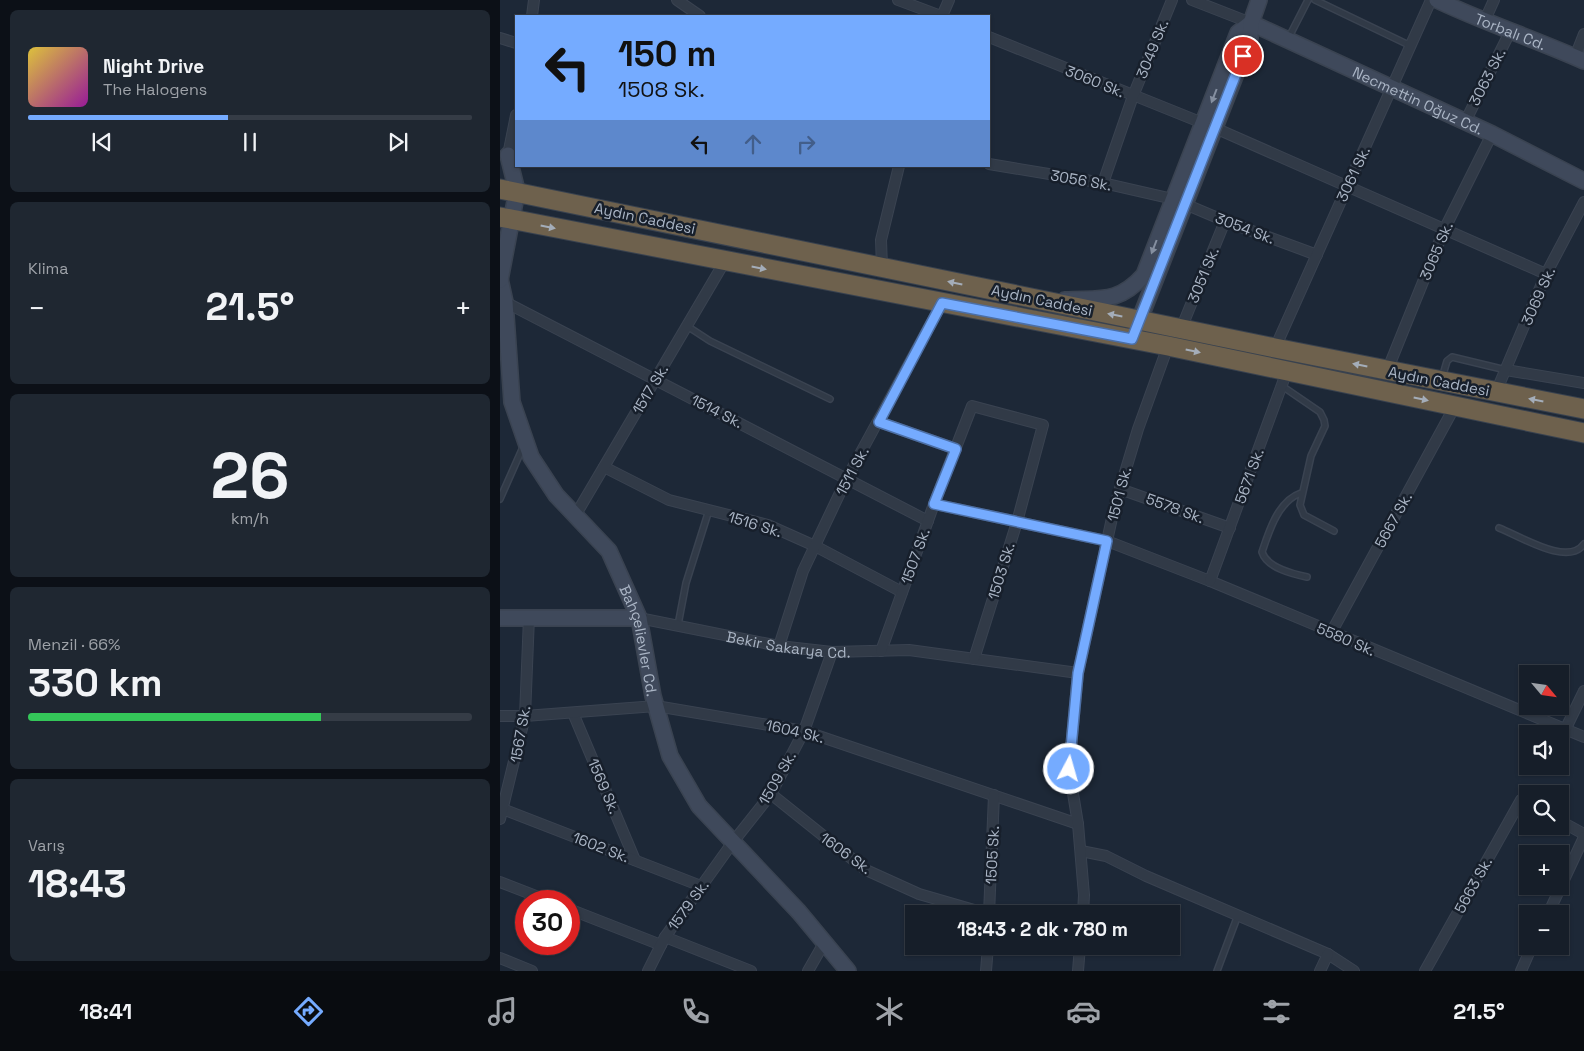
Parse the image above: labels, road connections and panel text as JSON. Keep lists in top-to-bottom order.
{
  "streets": {
    "highway": ["Aydın Caddesi"],
    "main road": [
      "Torbalı Cd.",
      "Necmettin Oğuz Cd.",
      "Bahçelievler Cd.",
      "Bekir Sakarya Cd."
    ],
    "street": [
      "3049 Sk.",
      "3063 Sk.",
      "3060 Sk.",
      "3061 Sk.",
      "3056 Sk.",
      "3054 Sk.",
      "3065 Sk.",
      "3051 Sk.",
      "3069 Sk.",
      "1517 Sk.",
      "1514 Sk.",
      "1511 Sk.",
      "5671 Sk.",
      "1501 Sk.",
      "5578 Sk.",
      "5667 Sk.",
      "1516 Sk.",
      "1507 Sk.",
      "1503 Sk.",
      "5580 Sk.",
      "1604 Sk.",
      "1567 Sk.",
      "1509 Sk.",
      "1569 Sk.",
      "1602 Sk.",
      "1606 Sk.",
      "1505 Sk.",
      "5663 Sk.",
      "1579 Sk."
    ]
  },
  "crossings": [
    ["Torbalı Cd.", "3063 Sk."],
    ["3049 Sk.", "3060 Sk."],
    ["3049 Sk.", "3056 Sk."],
    ["3063 Sk.", "Necmettin Oğuz Cd."],
    ["3060 Sk.", "3061 Sk."],
    ["3060 Sk.", "3065 Sk."],
    ["3060 Sk.", "3069 Sk."],
    ["Necmettin Oğuz Cd.", "3061 Sk."],
    ["Necmettin Oğuz Cd.", "3065 Sk."],
    ["3061 Sk.", "Aydın Caddesi"],
    ["3061 Sk.", "3054 Sk."],
    ["3056 Sk.", "3054 Sk."],
    ["Aydın Caddesi", "3065 Sk."],
    ["Aydın Caddesi", "3051 Sk."],
    ["Aydın Caddesi", "3069 Sk."],
    ["Aydın Caddesi", "1517 Sk."],
    ["Aydın Caddesi", "1511 Sk."],
    ["Aydın Caddesi", "5671 Sk."],
    ["Aydın Caddesi", "1501 Sk."],
    ["Aydın Caddesi", "5667 Sk."],
    ["Aydın Caddesi", "Bahçelievler Cd."],
    ["3054 Sk.", "3051 Sk."],
    ["1517 Sk.", "1514 Sk."],
    ["1517 Sk.", "1516 Sk."],
    ["1517 Sk.", "Bahçelievler Cd."],
    ["1514 Sk.", "1511 Sk."],
    ["1514 Sk.", "1507 Sk."],
    ["1514 Sk.", "Bahçelievler Cd."],
    ["1511 Sk.", "1516 Sk."],
    ["1511 Sk.", "Bekir Sakarya Cd."],
    ["5671 Sk.", "5578 Sk."],
    ["5671 Sk.", "5580 Sk."],
    ["1501 Sk.", "5578 Sk."],
    ["1501 Sk.", "5580 Sk."],
    ["1501 Sk.", "Bekir Sakarya Cd."],
    ["1501 Sk.", "1604 Sk."],
    ["5667 Sk.", "5580 Sk."],
    ["1516 Sk.", "1507 Sk."],
    ["1507 Sk.", "1503 Sk."],
    ["1507 Sk.", "5580 Sk."],
    ["1507 Sk.", "Bekir Sakarya Cd."],
    ["1503 Sk.", "5580 Sk."],
    ["1503 Sk.", "Bekir Sakarya Cd."],
    ["Bahçelievler Cd.", "Bekir Sakarya Cd."],
    ["Bahçelievler Cd.", "1604 Sk."],
    ["Bahçelievler Cd.", "1509 Sk."],
    ["Bahçelievler Cd.", "1579 Sk."],
    ["Bekir Sakarya Cd.", "1567 Sk."],
    ["Bekir Sakarya Cd.", "1509 Sk."],
    ["1604 Sk.", "1567 Sk."],
    ["1604 Sk.", "1509 Sk."],
    ["1604 Sk.", "1569 Sk."],
    ["1604 Sk.", "1505 Sk."],
    ["1567 Sk.", "1602 Sk."],
    ["1509 Sk.", "1606 Sk."],
    ["1509 Sk.", "1579 Sk."],
    ["1569 Sk.", "1602 Sk."],
    ["1602 Sk.", "1579 Sk."]
  ],
  "north": "bottom right",
  "page": {
    "turn": ["150 m", "1508 Sk."],
    "song": ["Night Drive", "The Halogens"],
    "tile": [
      "Klima",
      ["26", "km/h"],
      ["Menzil · 66%", "330 km"],
      ["Varış", "18:43"]
    ],
    "heat": ["−", "21.5°", "+"],
    "map_buttons": ["+", "−"],
    "limit": "30",
    "trip": "18:43 · 2 dk · 780 m",
    "tabs": ["18:41", "21.5°"]
  }
}
